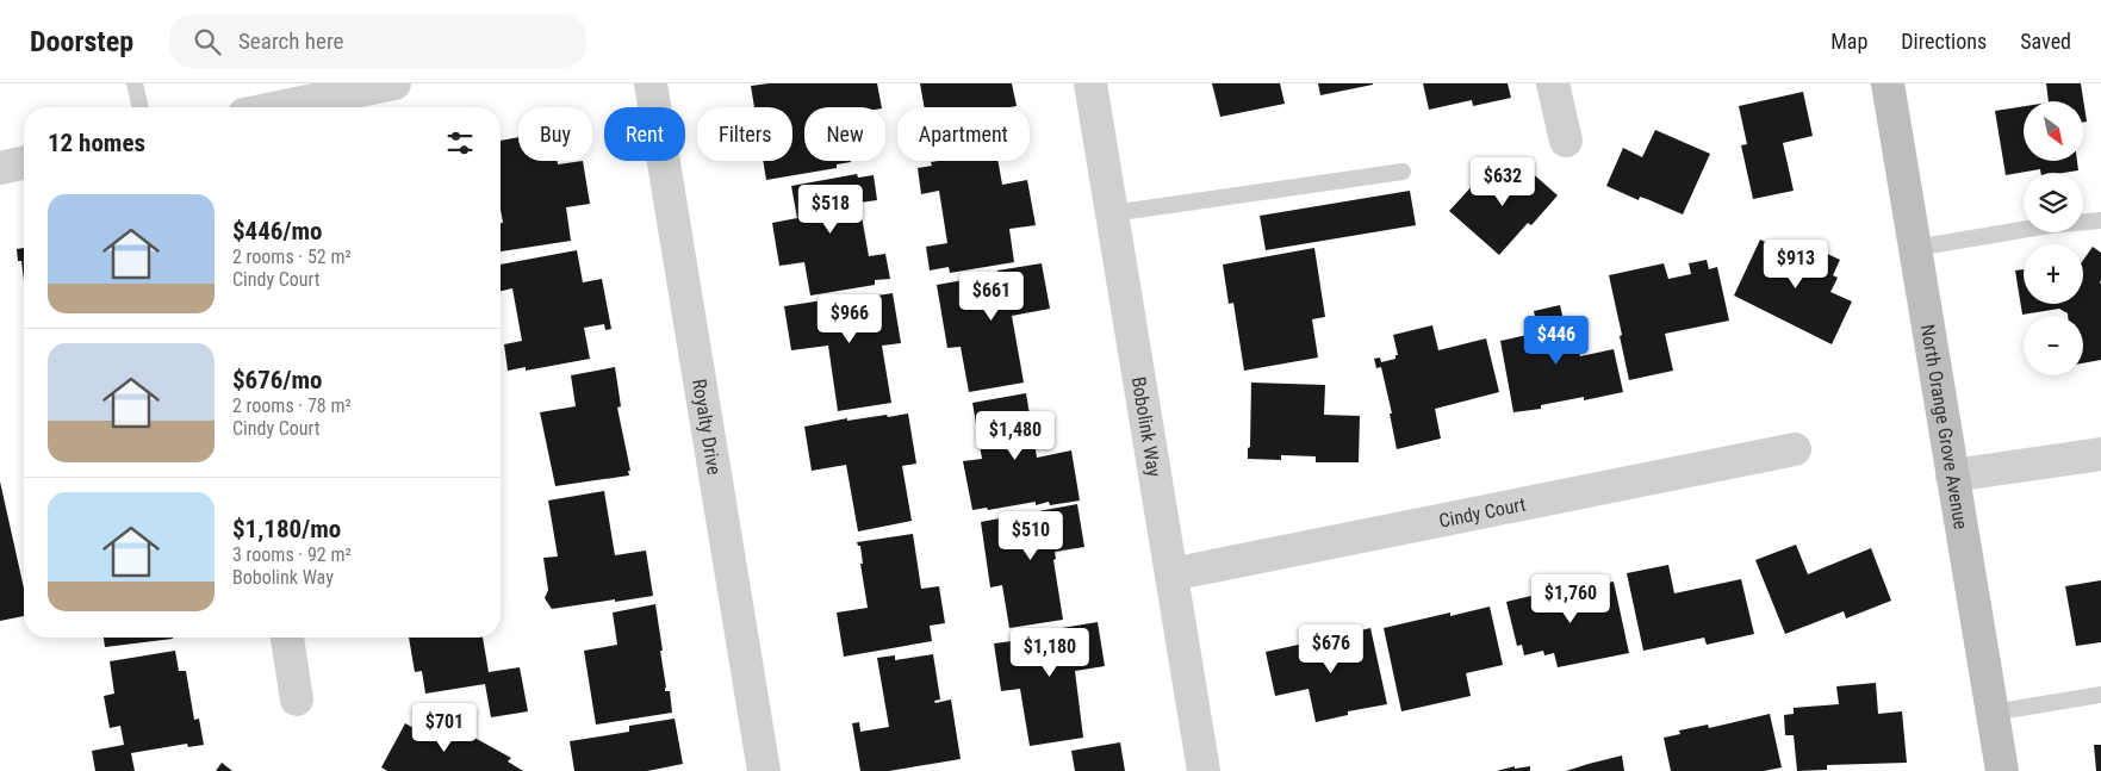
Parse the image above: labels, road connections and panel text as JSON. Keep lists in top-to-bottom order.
{
  "streets": {
    "main road": ["North Orange Grove Avenue"],
    "street": ["Royalty Drive", "Bobolink Way", "Cindy Court"]
  },
  "crossings": [
    ["Bobolink Way", "Cindy Court"]
  ],
  "north": "bottom right",
  "page": {
    "header": "Doorstep",
    "search": "Search here",
    "nav": ["Map", "Directions", "Saved"],
    "map_buttons": ["+", "−"],
    "chip": [
      "Buy",
      "Rent",
      "Filters",
      "New",
      "Apartment"
    ],
    "heading": "12 homes",
    "price": [
      "$632",
      "$518",
      "$913",
      "$661",
      "$966",
      "$446",
      "$1,480",
      "$510",
      "$1,760",
      "$676",
      "$1,180",
      "$701"
    ],
    "list": [
      {
        "name": "$446/mo",
        "note": "2 rooms · 52 m² · Cindy Court"
      },
      {
        "name": "$676/mo",
        "note": "2 rooms · 78 m² · Cindy Court"
      },
      {
        "name": "$1,180/mo",
        "note": "3 rooms · 92 m² · Bobolink Way"
      }
    ]
  }
}
